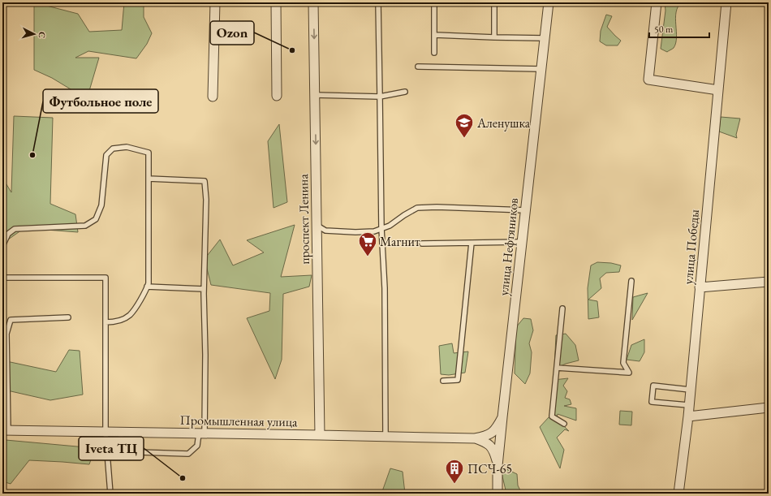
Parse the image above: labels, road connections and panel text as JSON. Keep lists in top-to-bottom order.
{
  "streets": {
    "street": [
      "проспект Ленина",
      "улица Нефтяников",
      "улица Победы",
      "Промышленная улица"
    ]
  },
  "crossings": [
    ["проспект Ленина", "Промышленная улица"],
    ["улица Нефтяников", "Промышленная улица"]
  ],
  "places": {
    "other": ["Ozon", "Футбольное поле", "Iveta ТЦ"],
    "school or university": ["Аленушка"],
    "supermarket": ["Магнит"],
    "building": ["ПСЧ-65"]
  },
  "scale_bar": "50 m",
  "north": "right"
}
